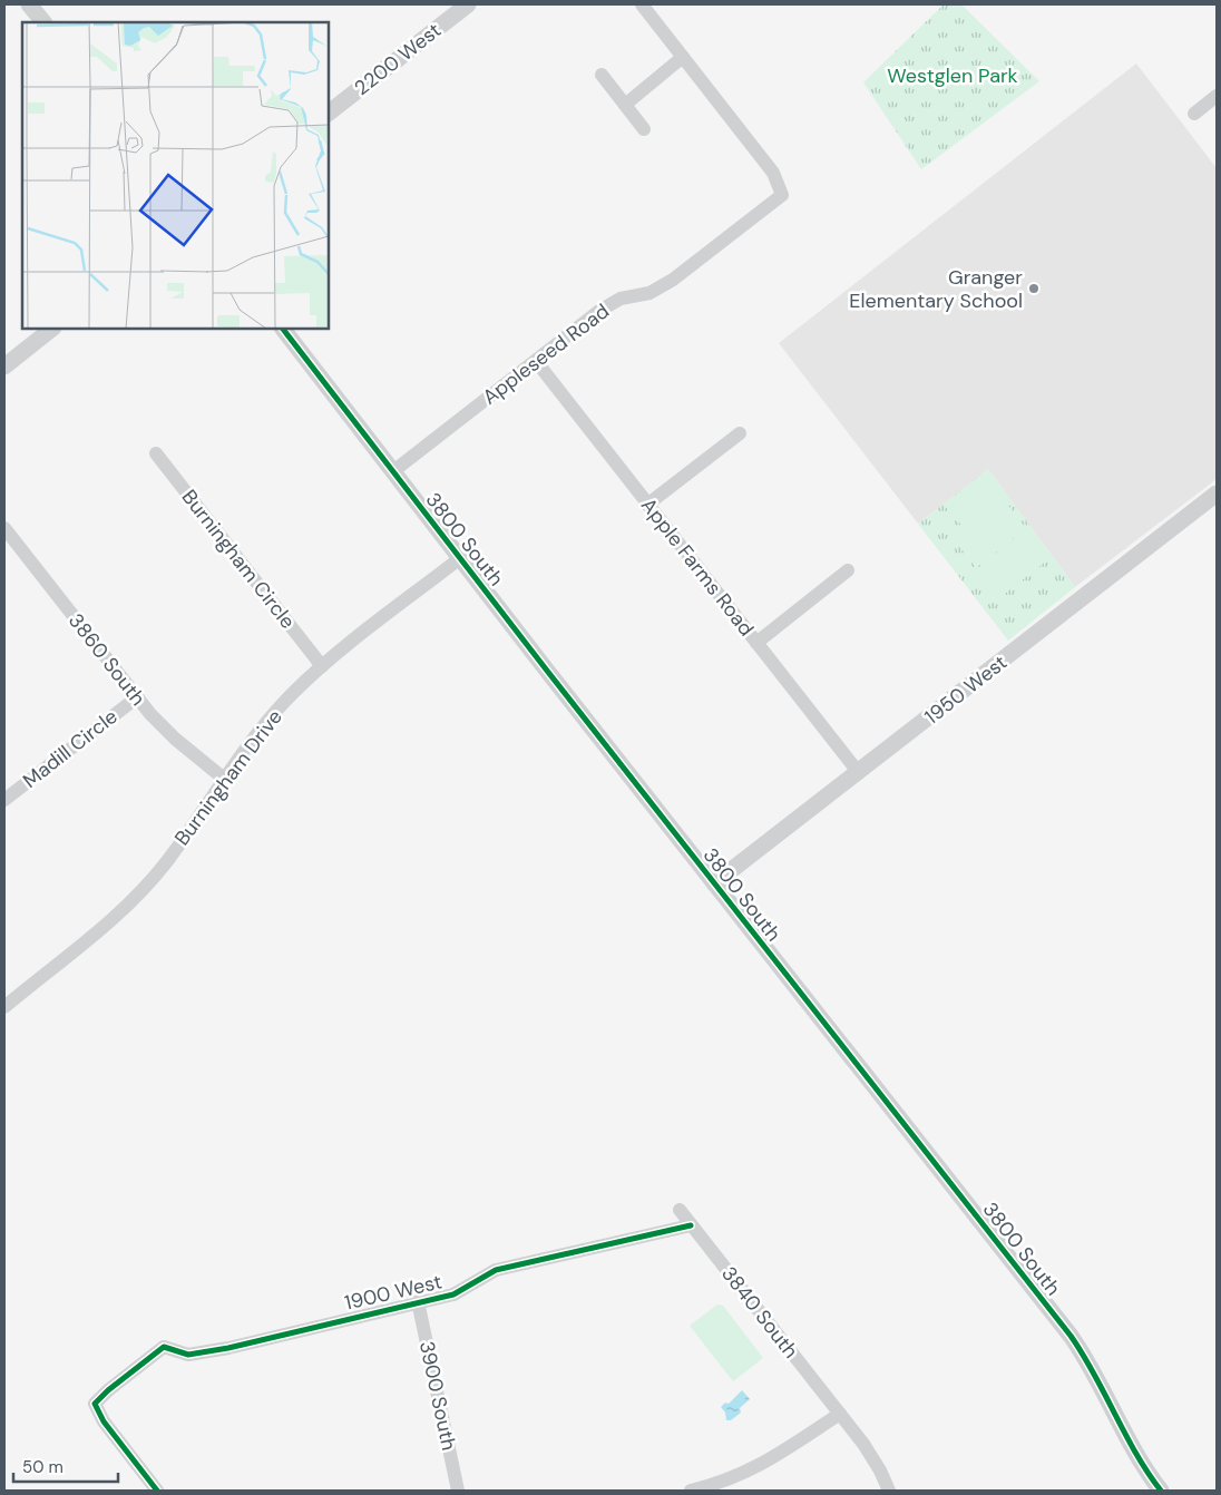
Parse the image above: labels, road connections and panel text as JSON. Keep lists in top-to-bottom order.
{
  "streets": {
    "street": [
      "2200 West",
      "Appleseed Road",
      "3800 South",
      "Burningham Circle",
      "Apple Farms Road",
      "3860 South",
      "1950 West",
      "Madill Circle",
      "Burningham Drive",
      "1900 West",
      "3840 South",
      "3900 South"
    ]
  },
  "crossings": [
    ["Appleseed Road", "3800 South"],
    ["Appleseed Road", "Apple Farms Road"],
    ["3800 South", "1950 West"],
    ["3800 South", "Burningham Drive"],
    ["Burningham Circle", "Burningham Drive"],
    ["Apple Farms Road", "1950 West"],
    ["3860 South", "Madill Circle"],
    ["3860 South", "Burningham Drive"],
    ["1900 West", "3840 South"],
    ["1900 West", "3900 South"]
  ],
  "parks": ["Westglen Park"],
  "places": ["Granger Elementary School"],
  "scale_bar": "50 m"
}
